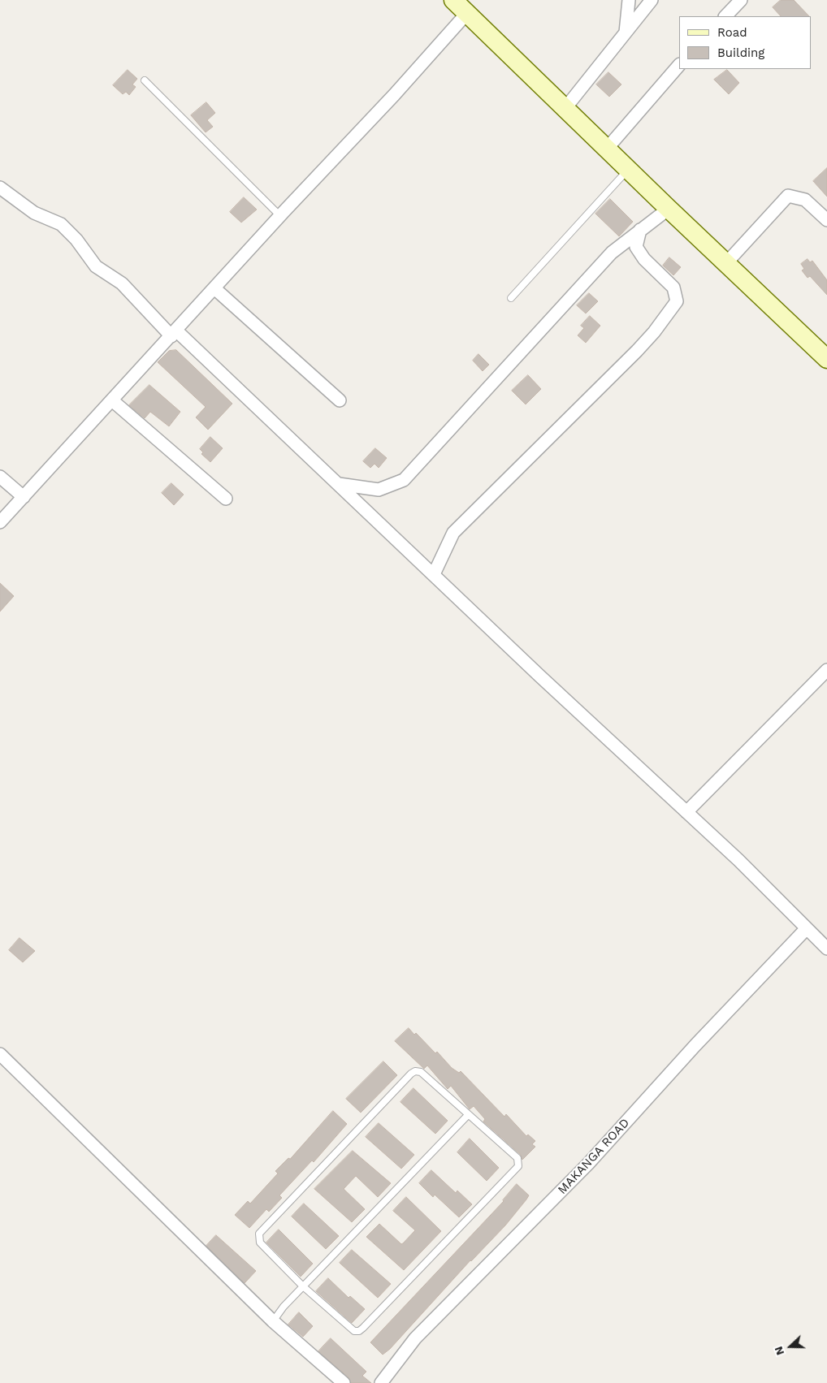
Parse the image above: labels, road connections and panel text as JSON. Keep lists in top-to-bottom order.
{
  "streets": {
    "street": ["MAKANGA ROAD"]
  },
  "legend": ["Road", "Building"],
  "north": "left"
}
